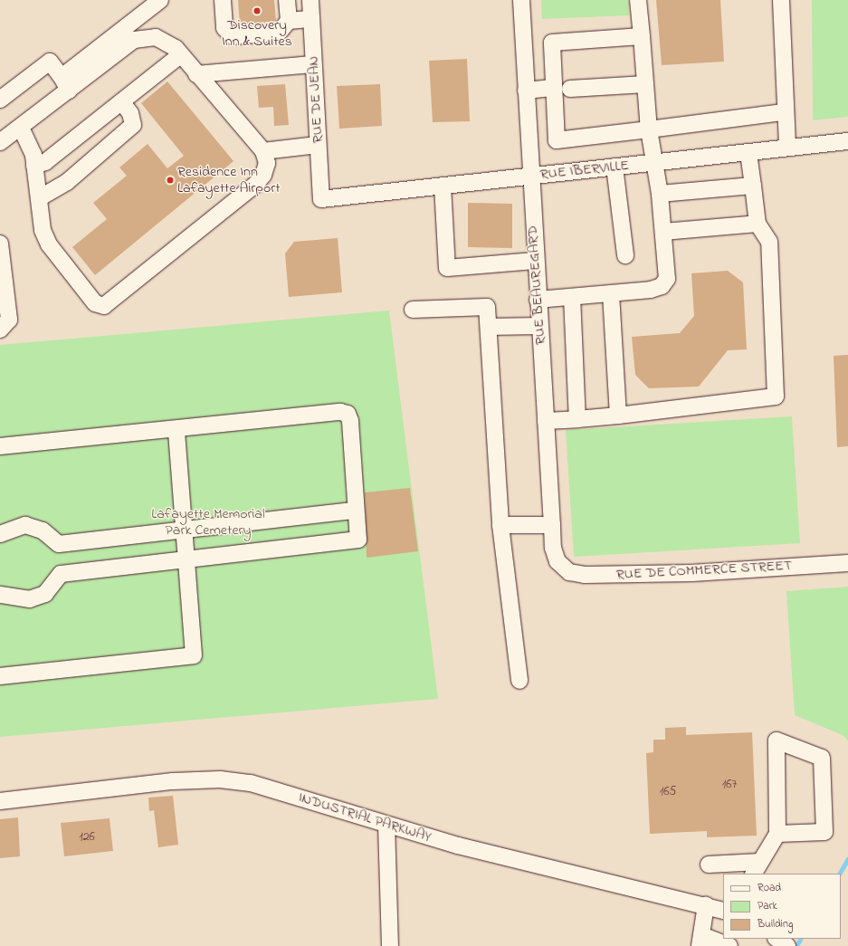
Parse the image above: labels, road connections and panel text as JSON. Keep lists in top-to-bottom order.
{
  "streets": {
    "street": [
      "RUE DE JEAN",
      "RUE IBERVILLE",
      "RUE BEAUREGARD",
      "RUE DE COMMERCE STREET",
      "INDUSTRIAL PARKWAY"
    ]
  },
  "crossings": [
    ["RUE DE JEAN", "RUE IBERVILLE"],
    ["RUE IBERVILLE", "RUE BEAUREGARD"],
    ["RUE BEAUREGARD", "RUE DE COMMERCE STREET"]
  ],
  "parks": ["Lafayette Memorial Park Cemetery"],
  "places": ["Discovery Inn & Suites", "Residence Inn Lafayette Airport"],
  "house_numbers": ["167", "165", "126"],
  "legend": ["Road", "Park", "Building"]
}
